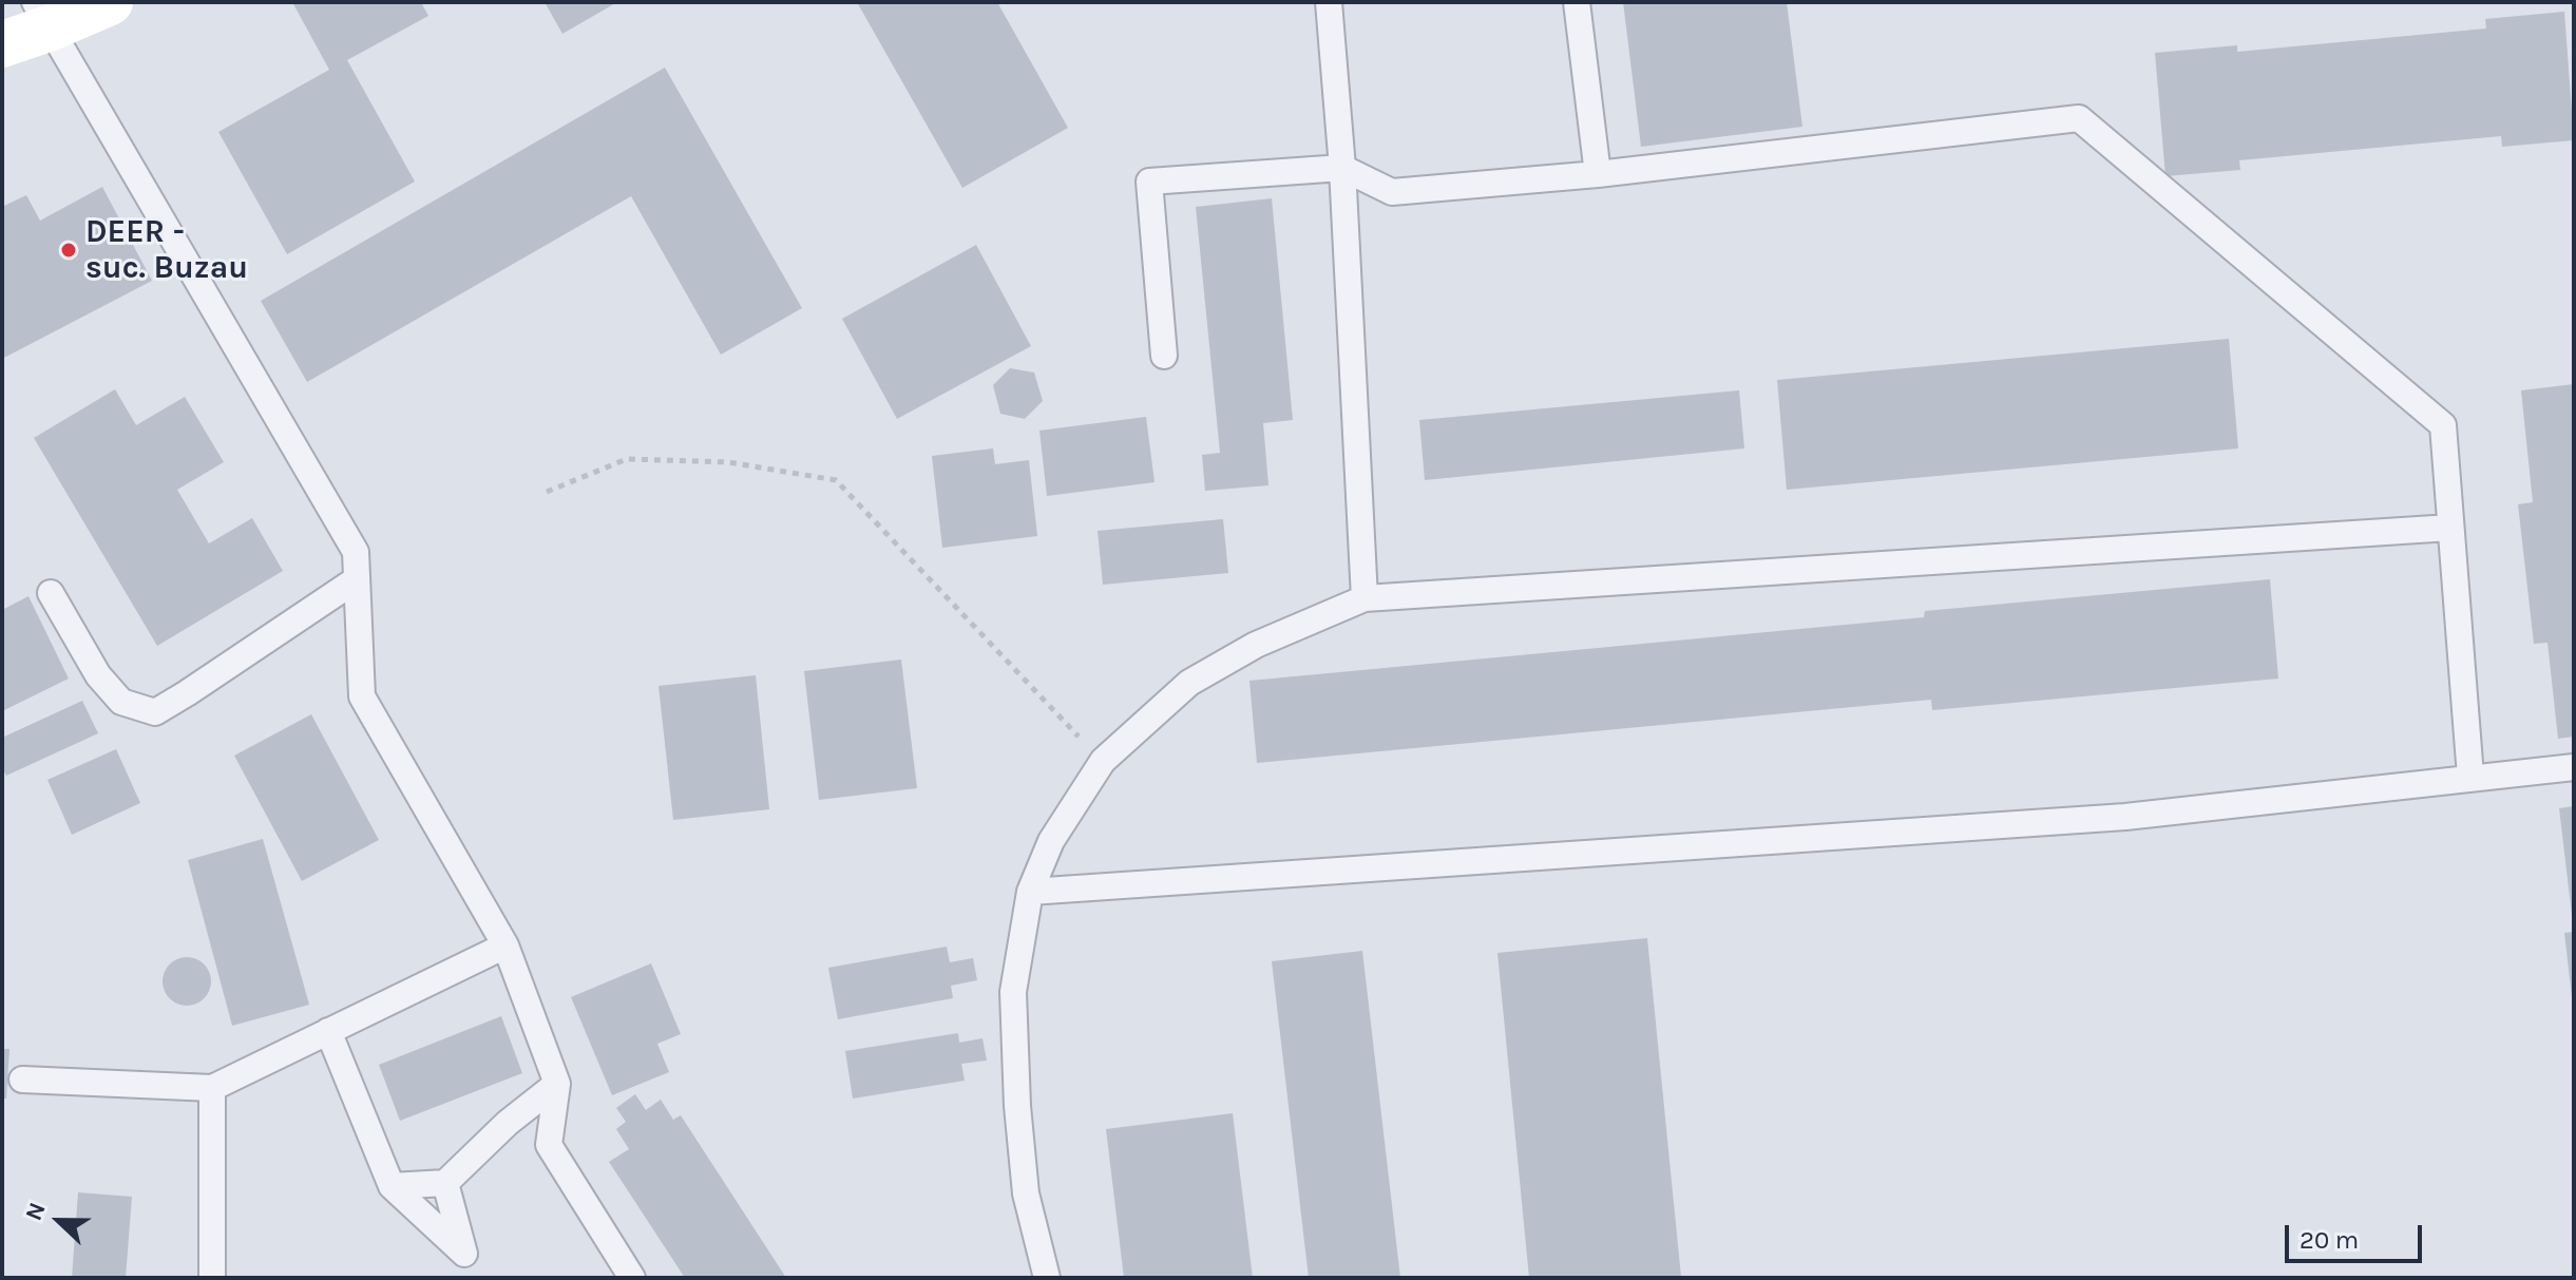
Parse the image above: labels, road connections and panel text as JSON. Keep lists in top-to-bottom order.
{
  "places": ["DEER - suc. Buzau"],
  "scale_bar": "20 m",
  "north": "left"
}
